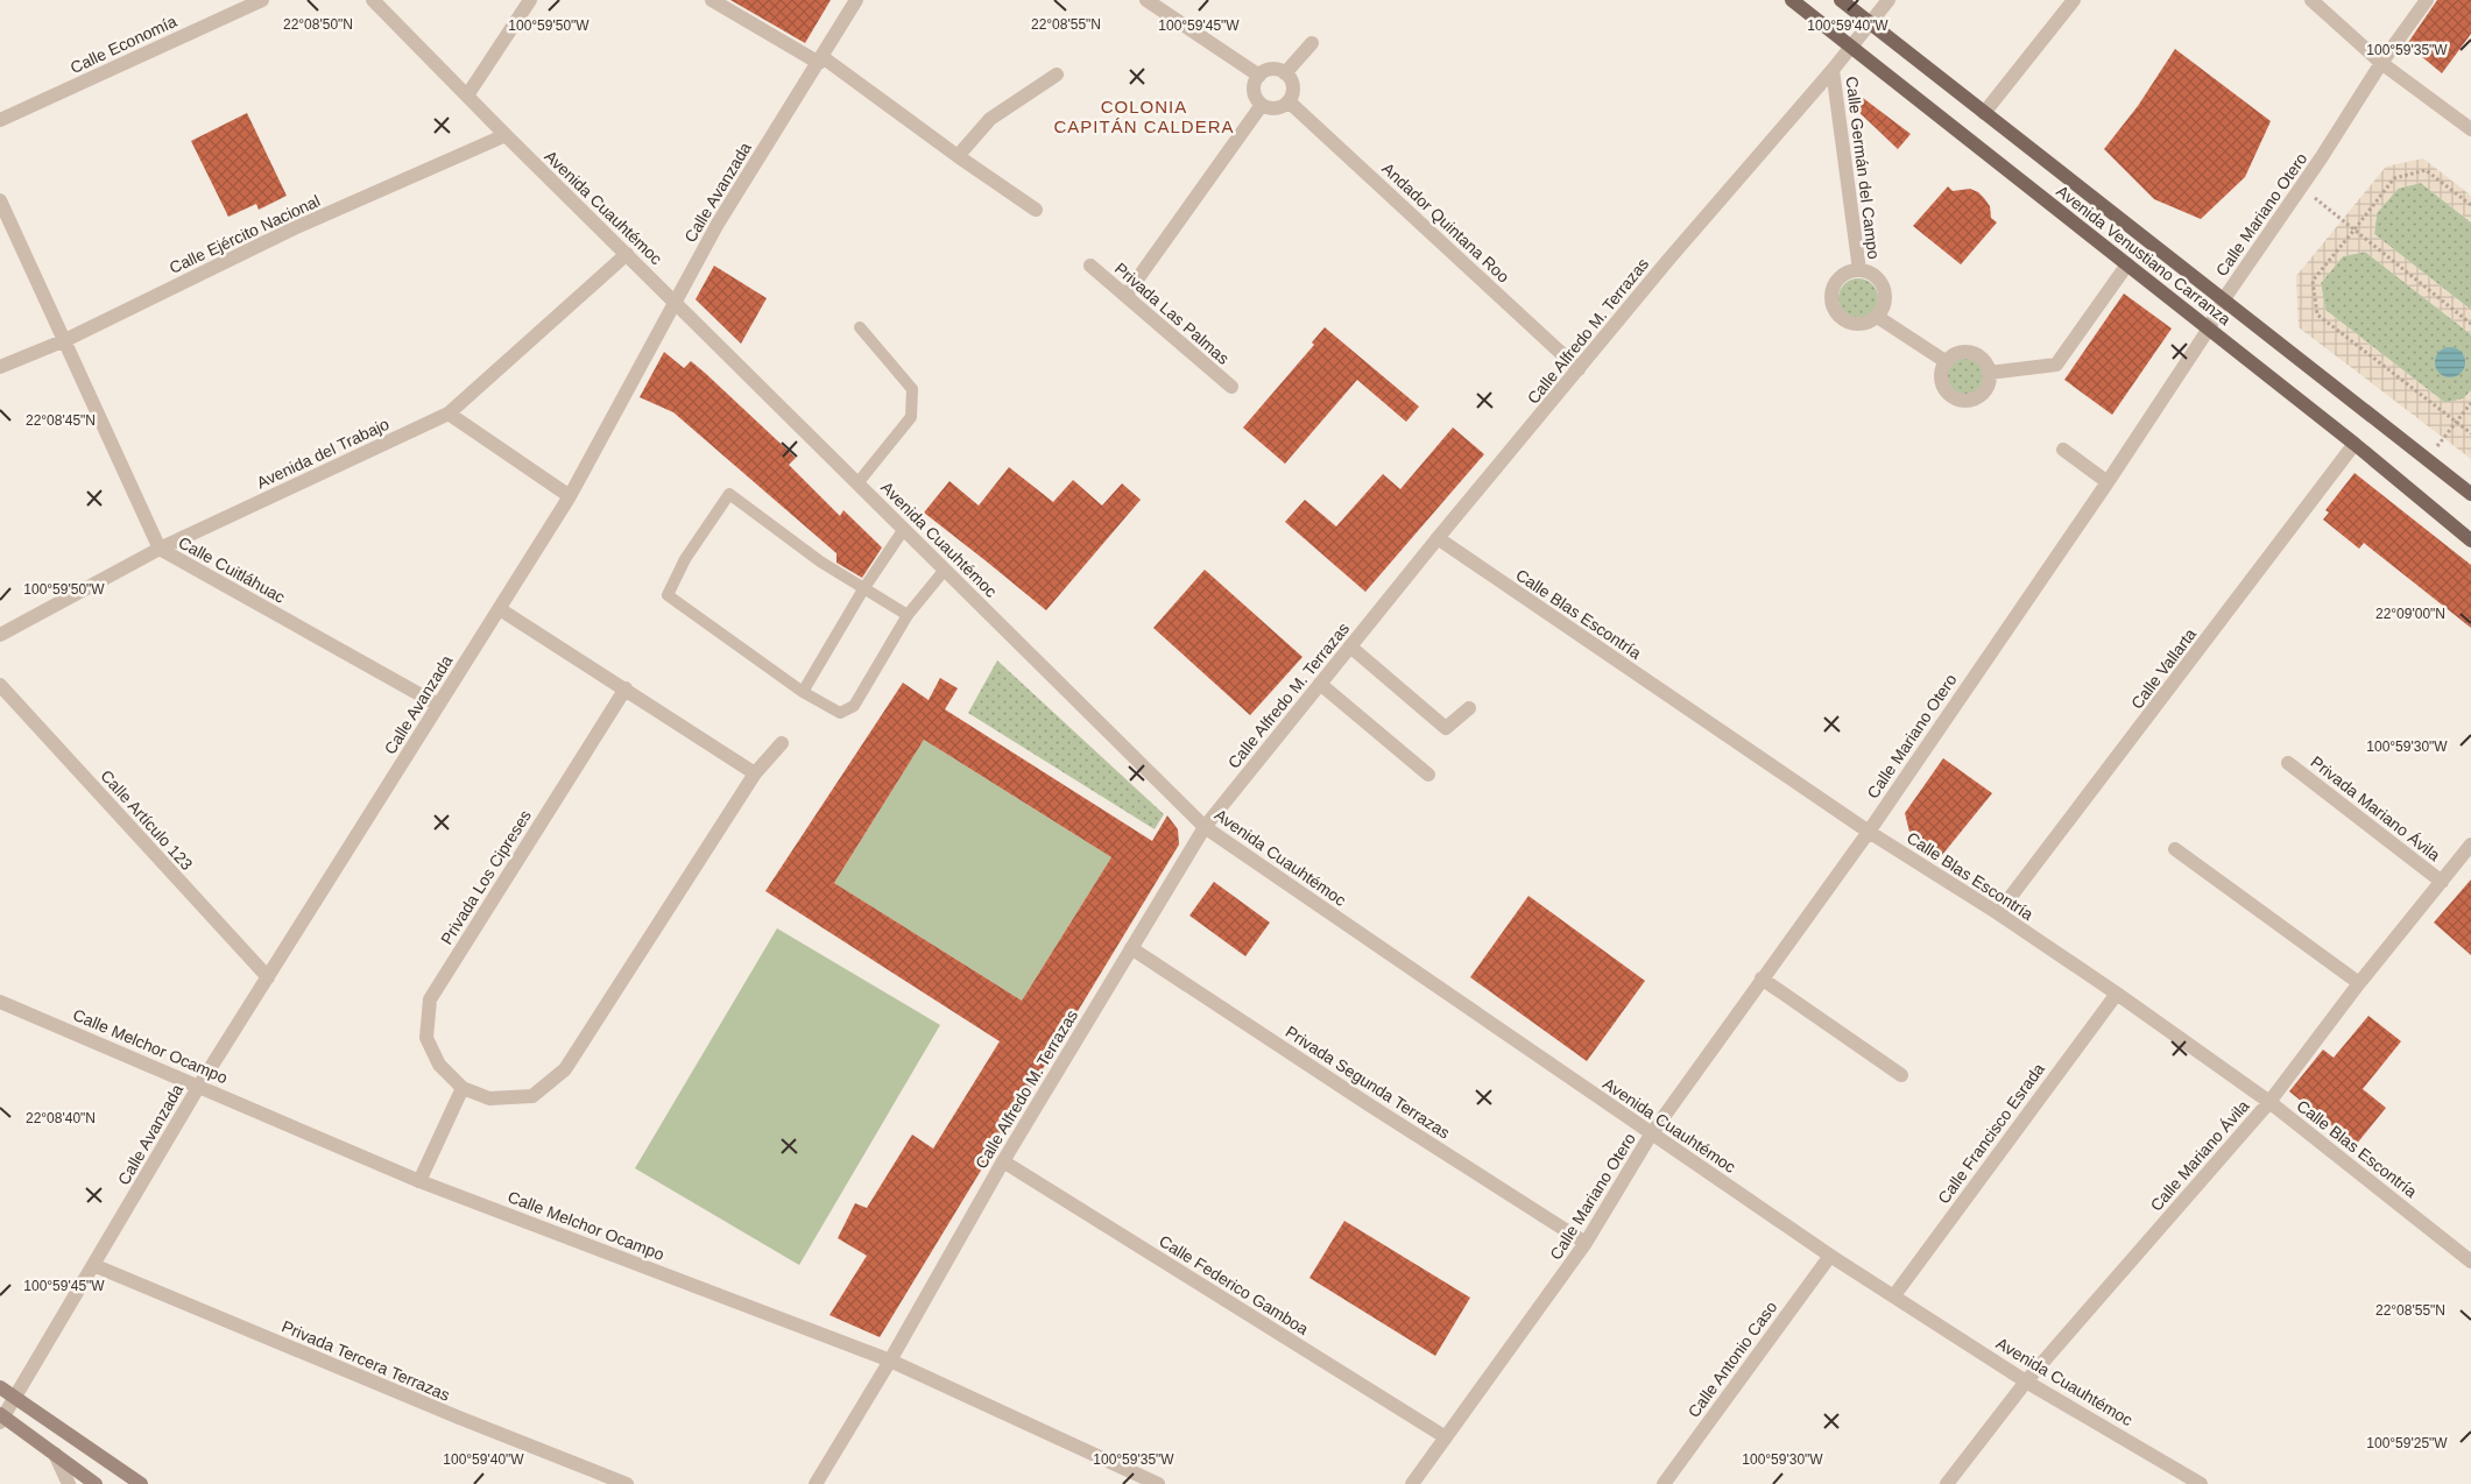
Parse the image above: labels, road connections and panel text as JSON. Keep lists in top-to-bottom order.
{
  "streets": {
    "main road": ["Avenida Venustiano Carranza"],
    "street": [
      "Calle Economía",
      "Calle Germán del Campo",
      "Calle Avanzada",
      "Avenida Cuauhtémoc",
      "Calle Mariano Otero",
      "Andador Quintana Roo",
      "Calle Ejército Nacional",
      "Privada Las Palmas",
      "Calle Alfredo M. Terrazas",
      "Avenida del Trabajo",
      "Calle Cuitláhuac",
      "Calle Blas Escontría",
      "Calle Vallarta",
      "Privada Mariano Ávila",
      "Calle Artículo 123",
      "Privada Los Cipreses",
      "Calle Melchor Ocampo",
      "Privada Segunda Terrazas",
      "Calle Francisco Esrada",
      "Calle Mariano Ávila",
      "Calle Federico Gamboa",
      "Calle Antonio Caso",
      "Privada Tercera Terrazas"
    ]
  },
  "crossings": [
    ["Calle Germán del Campo", "Calle Alfredo M. Terrazas"],
    ["Calle Avanzada", "Avenida Cuauhtémoc"],
    ["Calle Avanzada", "Calle Cuitláhuac"],
    ["Calle Avanzada", "Calle Artículo 123"],
    ["Calle Avanzada", "Calle Melchor Ocampo"],
    ["Calle Avanzada", "Privada Tercera Terrazas"],
    ["Avenida Cuauhtémoc", "Calle Mariano Otero"],
    ["Avenida Cuauhtémoc", "Calle Ejército Nacional"],
    ["Avenida Cuauhtémoc", "Calle Alfredo M. Terrazas"],
    ["Avenida Cuauhtémoc", "Avenida del Trabajo"],
    ["Avenida Cuauhtémoc", "Calle Francisco Esrada"],
    ["Avenida Cuauhtémoc", "Calle Mariano Ávila"],
    ["Avenida Cuauhtémoc", "Calle Antonio Caso"],
    ["Calle Mariano Otero", "Avenida Venustiano Carranza"],
    ["Calle Mariano Otero", "Calle Blas Escontría"],
    ["Calle Mariano Otero", "Privada Segunda Terrazas"],
    ["Calle Mariano Otero", "Calle Federico Gamboa"],
    ["Andador Quintana Roo", "Calle Alfredo M. Terrazas"],
    ["Calle Ejército Nacional", "Calle Cuitláhuac"],
    ["Avenida Venustiano Carranza", "Calle Alfredo M. Terrazas"],
    ["Avenida Venustiano Carranza", "Calle Vallarta"],
    ["Calle Alfredo M. Terrazas", "Calle Blas Escontría"],
    ["Calle Alfredo M. Terrazas", "Calle Melchor Ocampo"],
    ["Calle Alfredo M. Terrazas", "Privada Segunda Terrazas"],
    ["Calle Alfredo M. Terrazas", "Calle Federico Gamboa"],
    ["Avenida del Trabajo", "Calle Cuitláhuac"],
    ["Calle Blas Escontría", "Calle Vallarta"],
    ["Calle Blas Escontría", "Calle Francisco Esrada"],
    ["Calle Blas Escontría", "Calle Mariano Ávila"],
    ["Privada Mariano Ávila", "Calle Mariano Ávila"]
  ],
  "districts": ["COLONIA CAPITÁN CALDERA"],
  "coordinates": [
    "22°08'50\"N",
    "22°08'55\"N",
    "100°59'50\"W",
    "100°59'40\"W",
    "100°59'45\"W",
    "100°59'35\"W",
    "22°08'45\"N",
    "22°09'00\"N",
    "100°59'30\"W",
    "22°08'40\"N",
    "100°59'25\"W"
  ]
}
